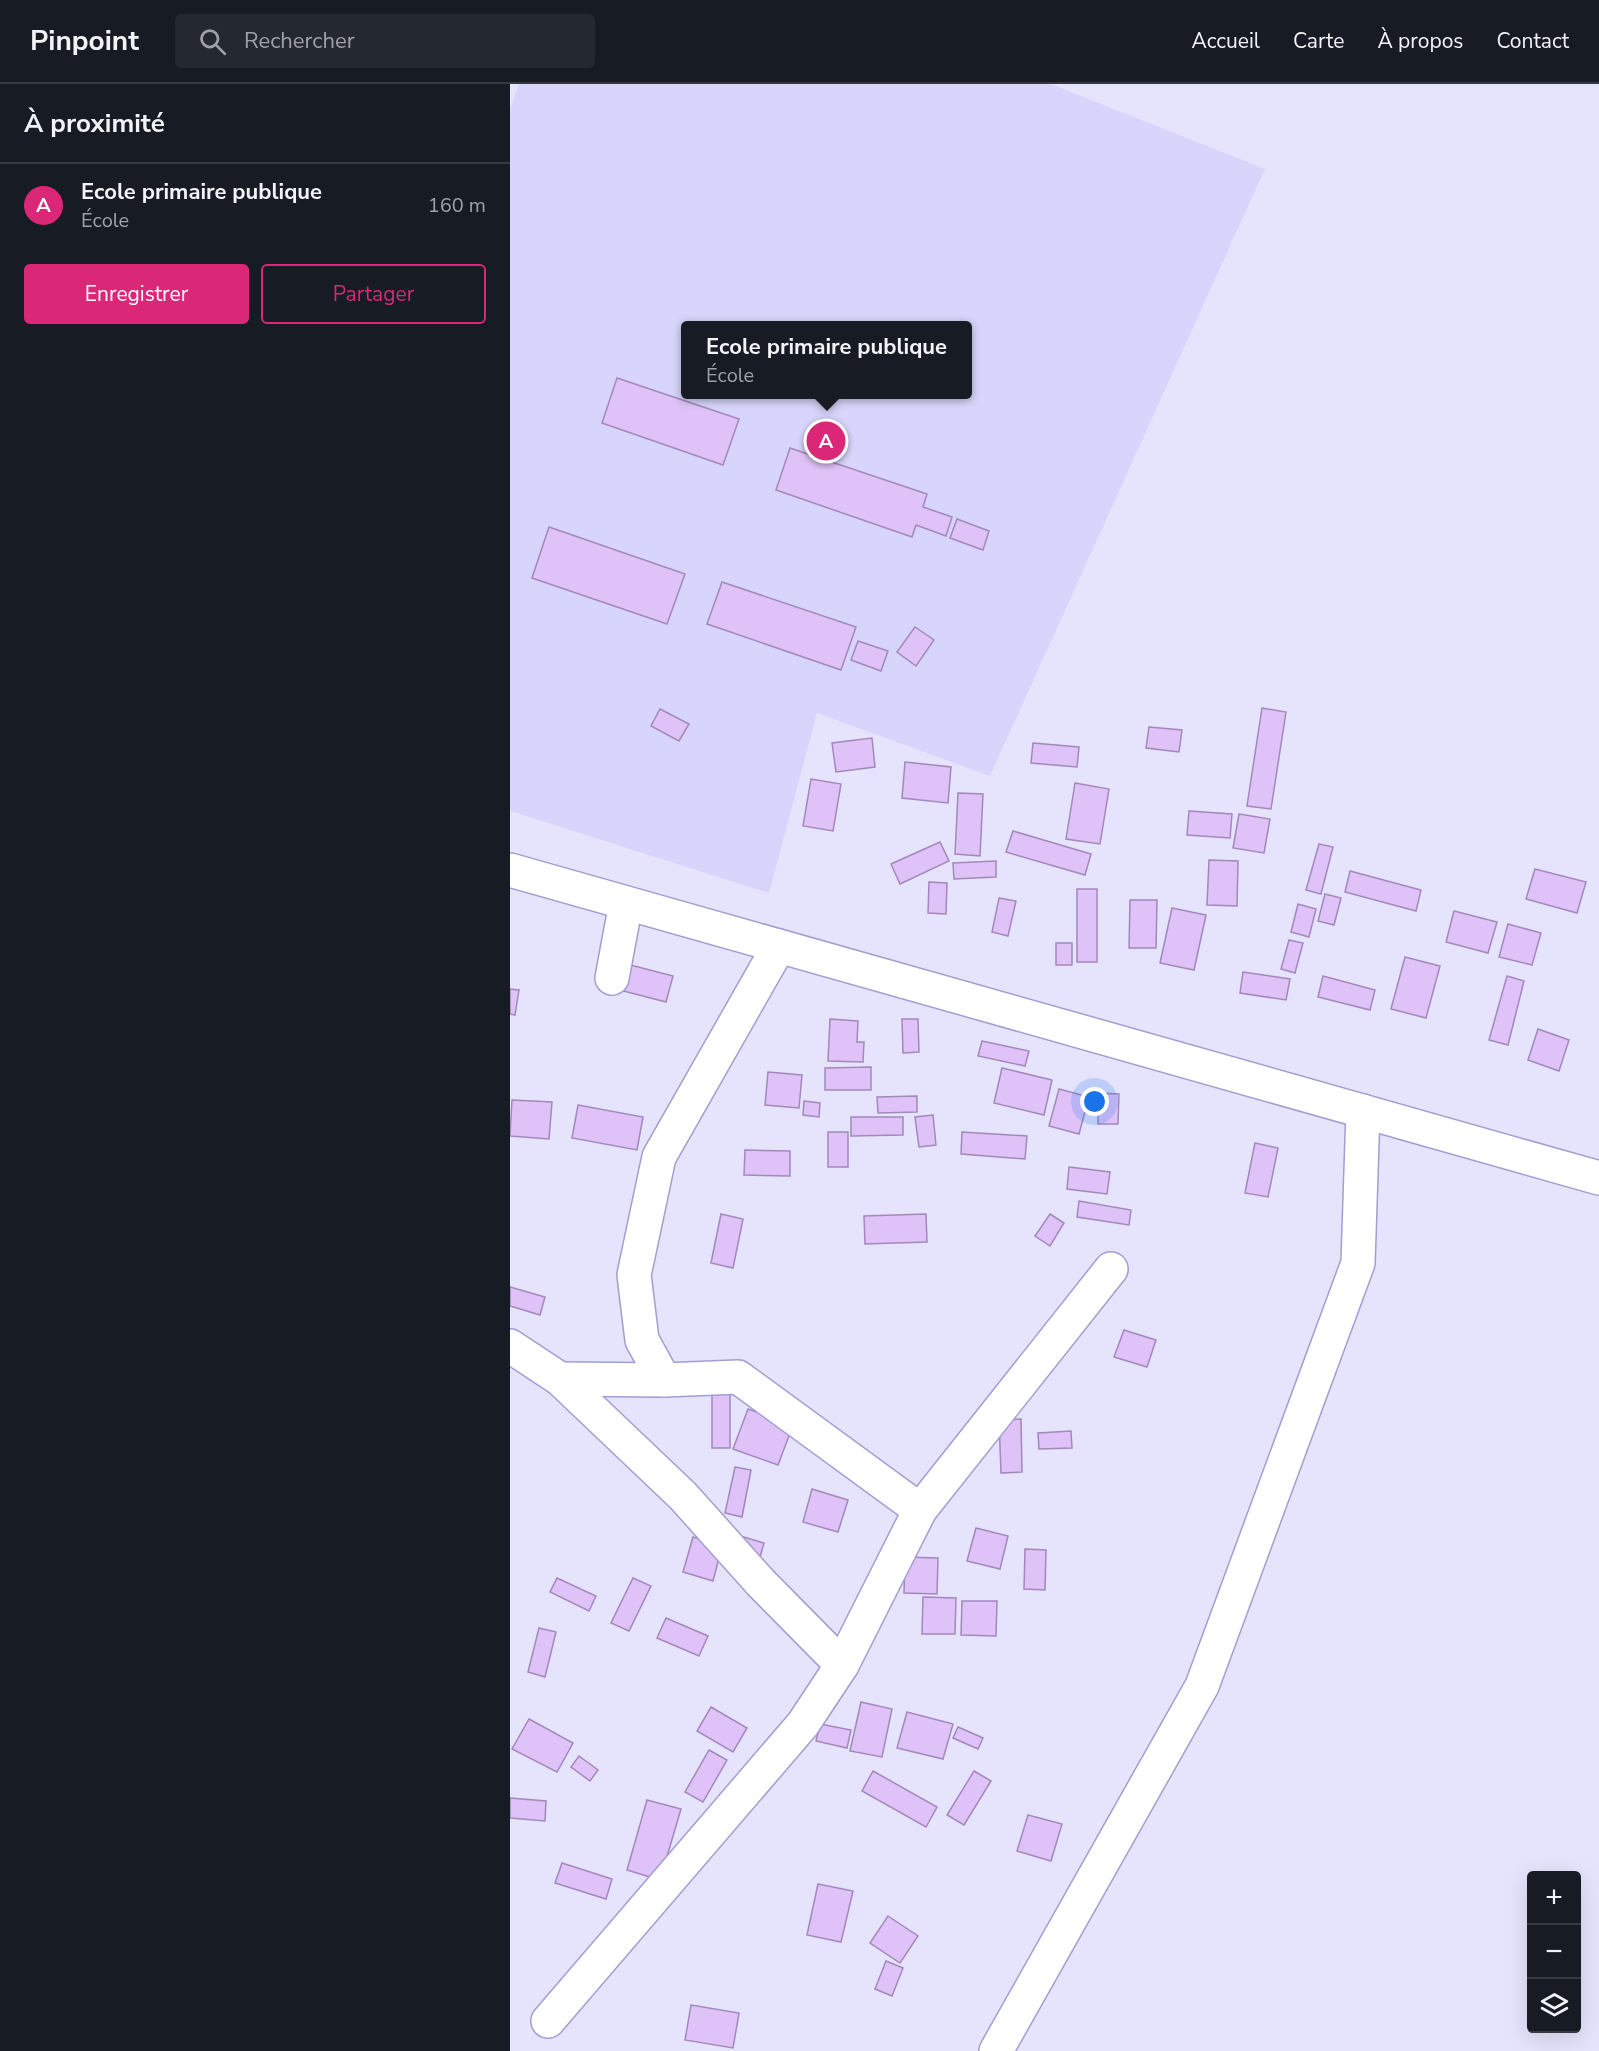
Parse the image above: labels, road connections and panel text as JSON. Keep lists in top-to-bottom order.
{
  "page": {
    "header": "Pinpoint",
    "search": "Rechercher",
    "nav": [
      "Accueil",
      "Carte",
      "À propos",
      "Contact"
    ],
    "heading": "À proximité",
    "list": [
      {
        "mark": "A",
        "name": "Ecole primaire publique",
        "note": "École",
        "value": "160 m"
      }
    ],
    "buttons": ["Enregistrer", "Partager"],
    "popup": ["Ecole primaire publique", "École"],
    "pins": "A",
    "map_buttons": ["+", "−"]
  }
}
